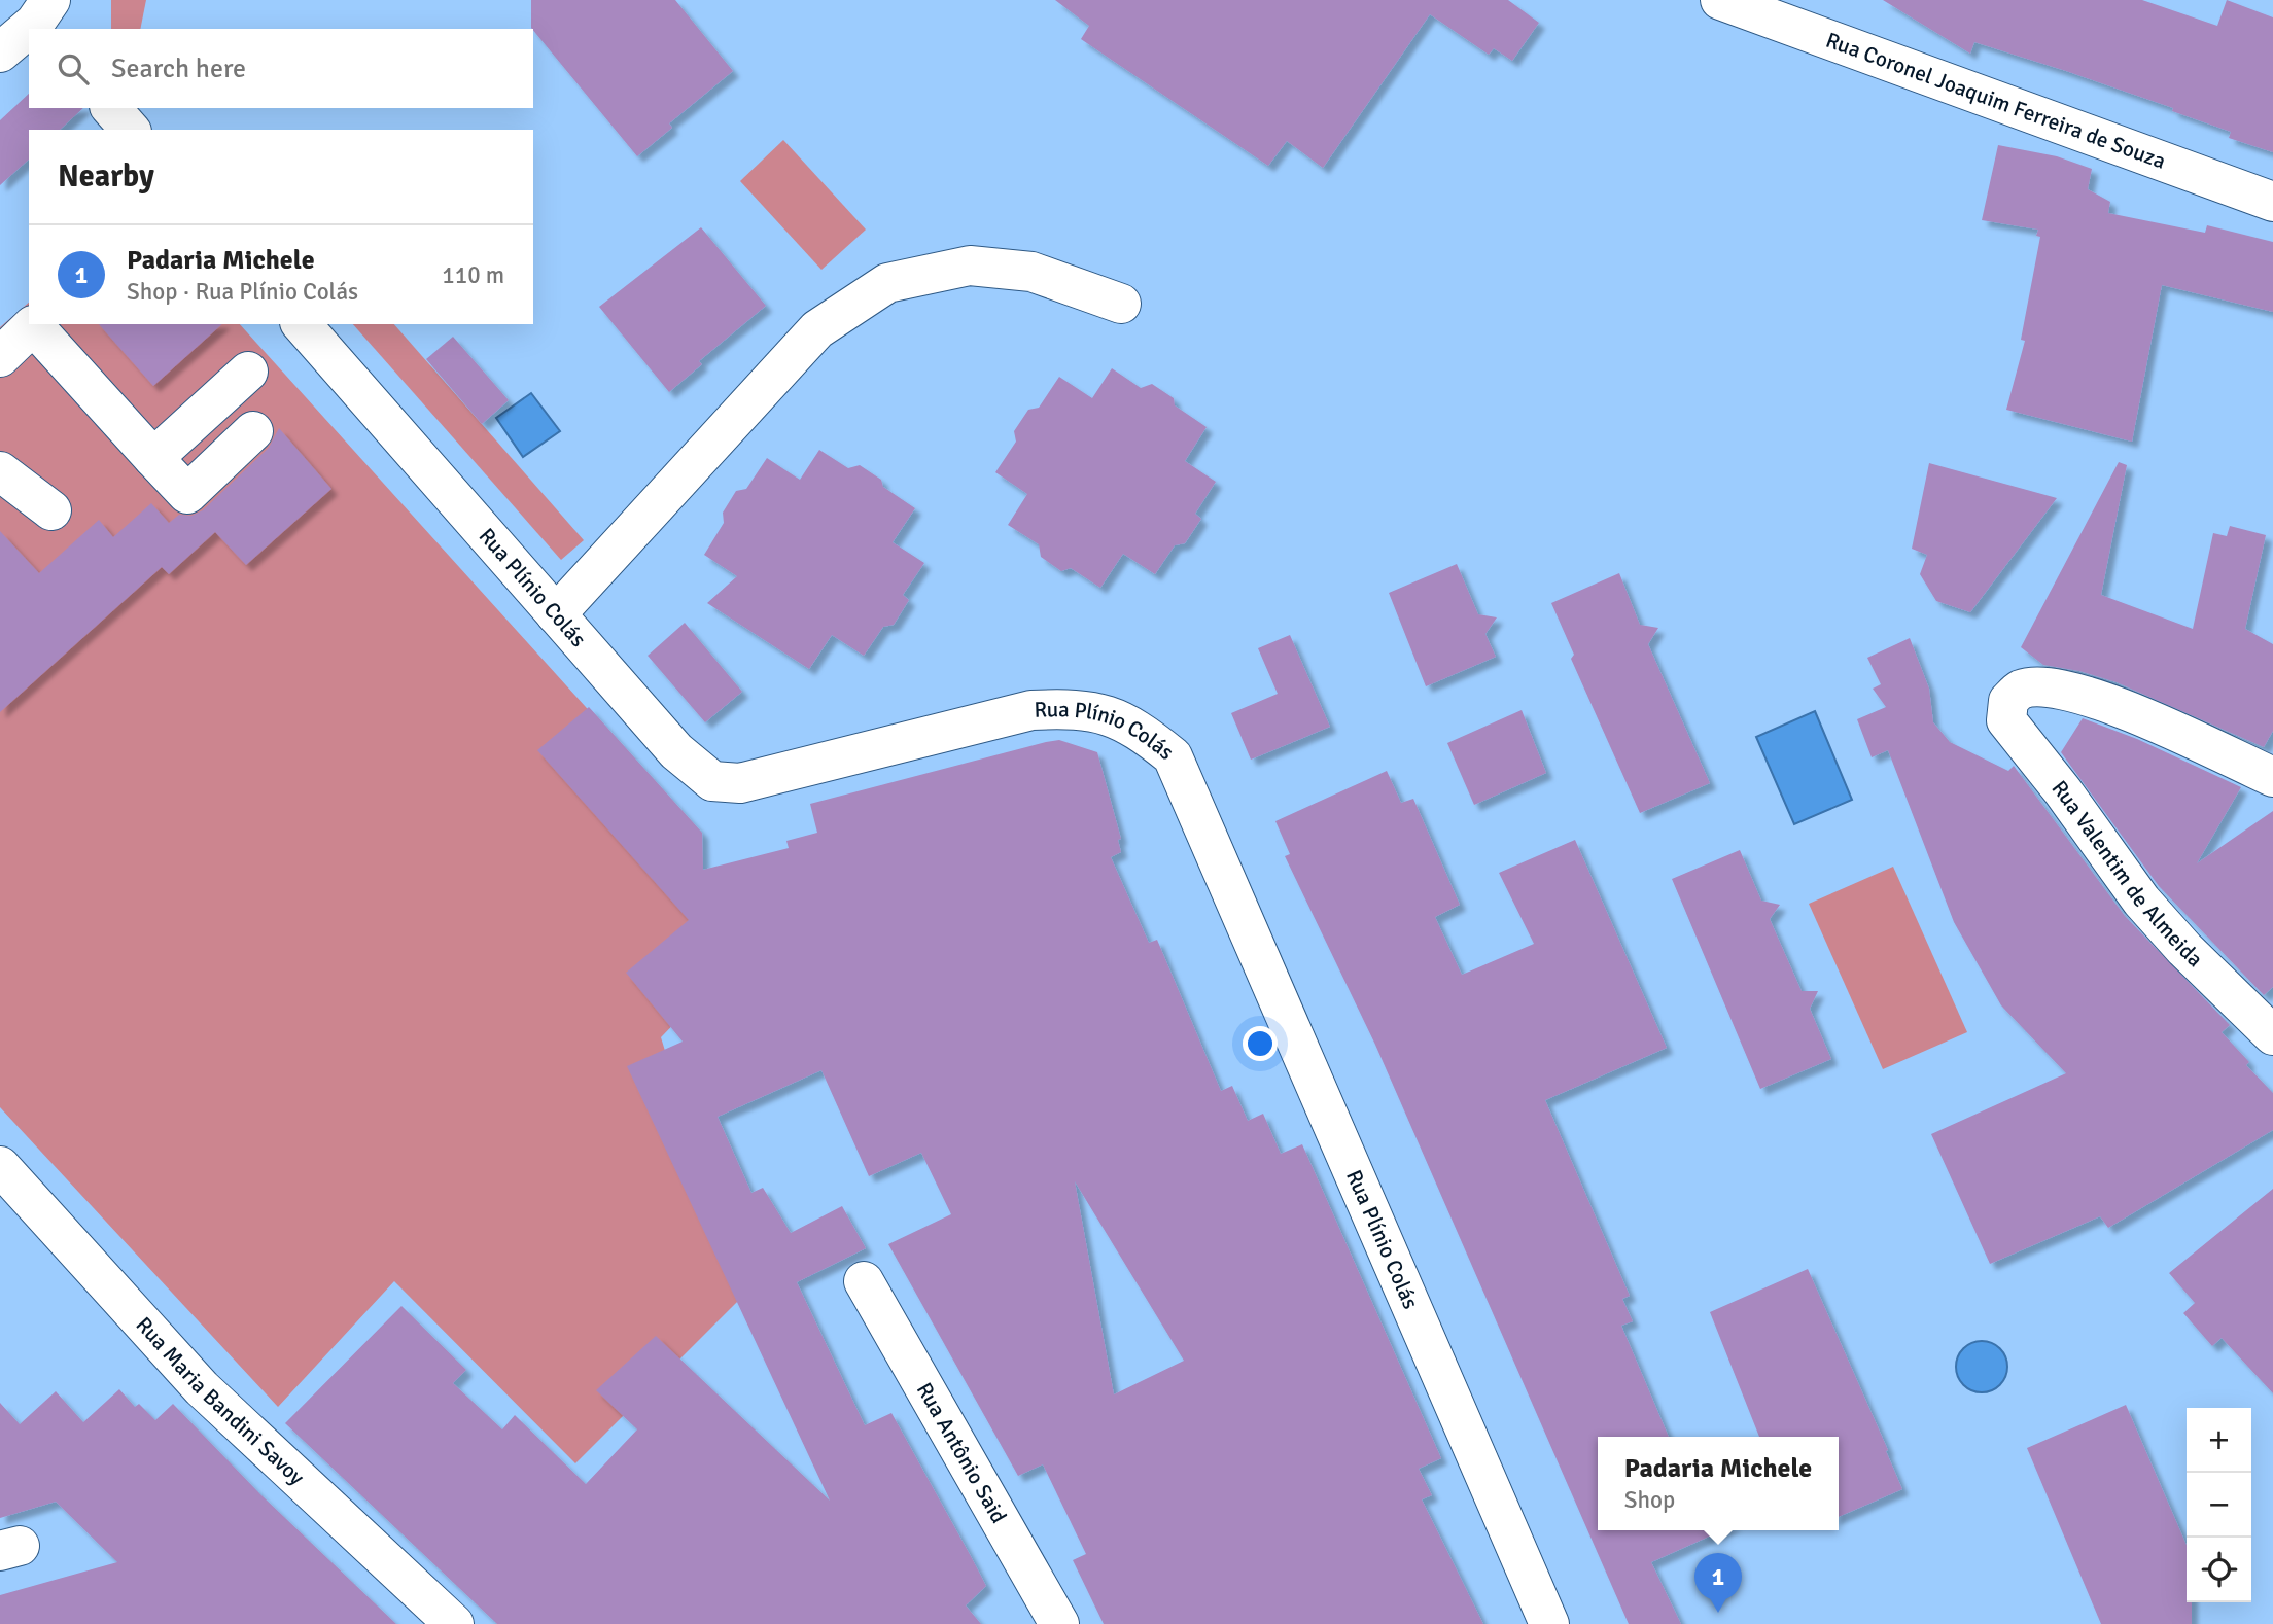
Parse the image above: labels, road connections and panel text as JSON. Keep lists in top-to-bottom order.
{
  "streets": {
    "street": [
      "Rua Coronel Joaquim Ferreira de Souza",
      "Rua Plínio Colás",
      "Rua Valentim de Almeida",
      "Rua Maria Bandini Savoy",
      "Rua Antônio Said"
    ]
  },
  "page": {
    "search": "Search here",
    "heading": "Nearby",
    "list": [
      {
        "mark": "1",
        "name": "Padaria Michele",
        "note": "Shop · Rua Plínio Colás",
        "value": "110 m"
      }
    ],
    "map_buttons": ["+", "−"],
    "popup": ["Padaria Michele", "Shop"],
    "pins": "1"
  }
}
